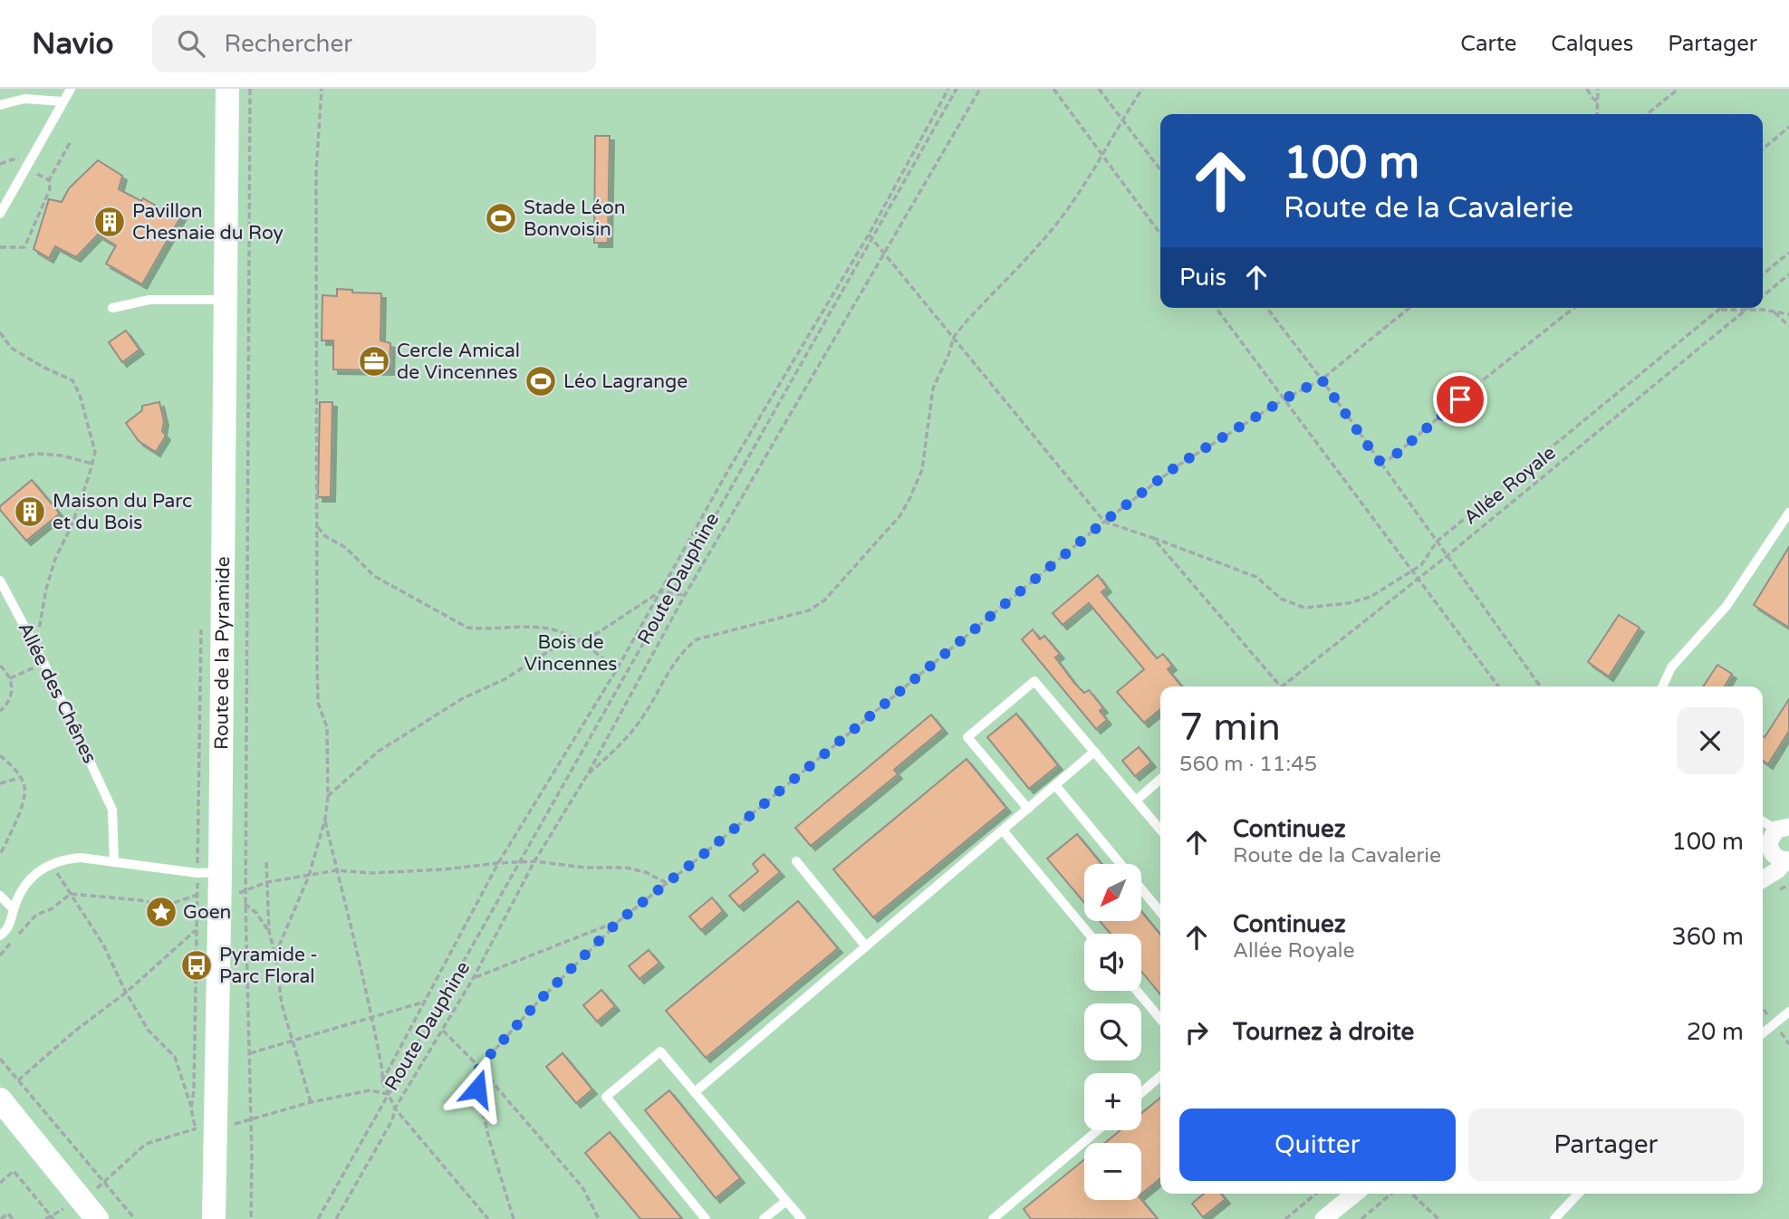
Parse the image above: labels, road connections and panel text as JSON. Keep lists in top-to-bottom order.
{
  "streets": {
    "street": ["Route de la Pyramide"],
    "lane": ["Allée des Chênes"],
    "path": ["Allée Royale", "Route Dauphine"]
  },
  "parks": ["Bois de Vincennes"],
  "places": {
    "sports": ["Stade Léon Bonvoisin", "Léo Lagrange"],
    "building": ["Pavillon Chesnaie du Roy", "Maison du Parc et du Bois"],
    "office": ["Cercle Amical de Vincennes"],
    "place": ["Goen"],
    "bus stop": ["Pyramide - Parc Floral"]
  },
  "north": "bottom left",
  "page": {
    "header": "Navio",
    "search": "Rechercher",
    "nav": ["Carte", "Calques", "Partager"],
    "turn": ["100 m", "Route de la Cavalerie"],
    "then": "Puis",
    "heading": ["7 min", "560 m · 11:45"],
    "list": [
      {
        "name": "Continuez",
        "note": "Route de la Cavalerie",
        "value": "100 m"
      },
      {
        "name": "Continuez",
        "note": "Allée Royale",
        "value": "360 m"
      },
      {
        "name": "Tournez à droite",
        "value": "20 m"
      }
    ],
    "map_buttons": ["+", "−"],
    "buttons": ["Quitter", "Partager"]
  }
}
